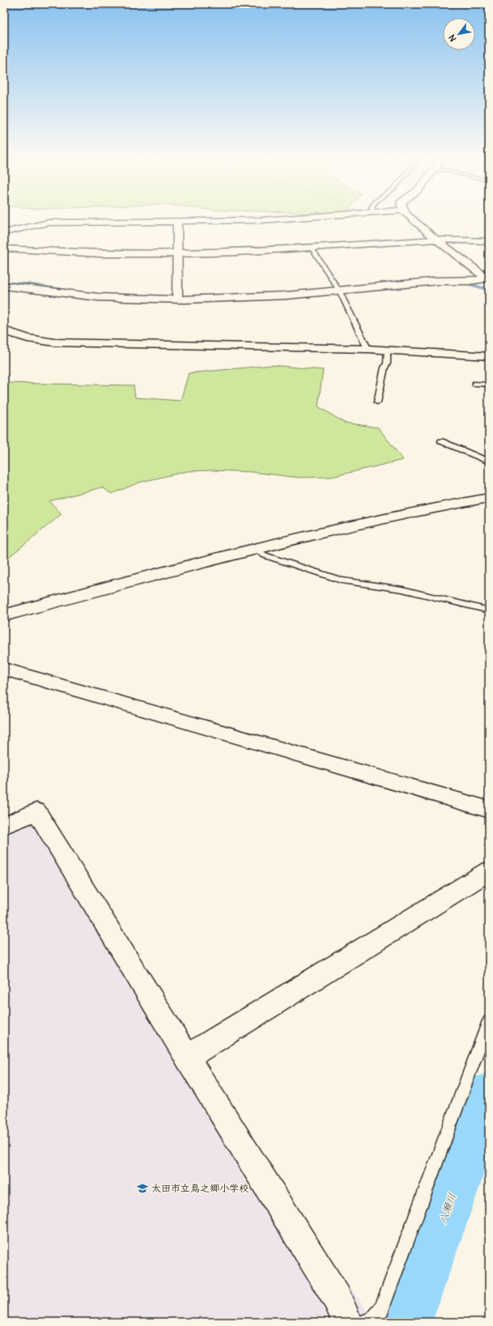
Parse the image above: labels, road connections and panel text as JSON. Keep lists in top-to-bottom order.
{
  "water": ["八瀬川"],
  "places": {
    "school or university": ["太田市立鳥之郷小学校"]
  },
  "north": "bottom left"
}
